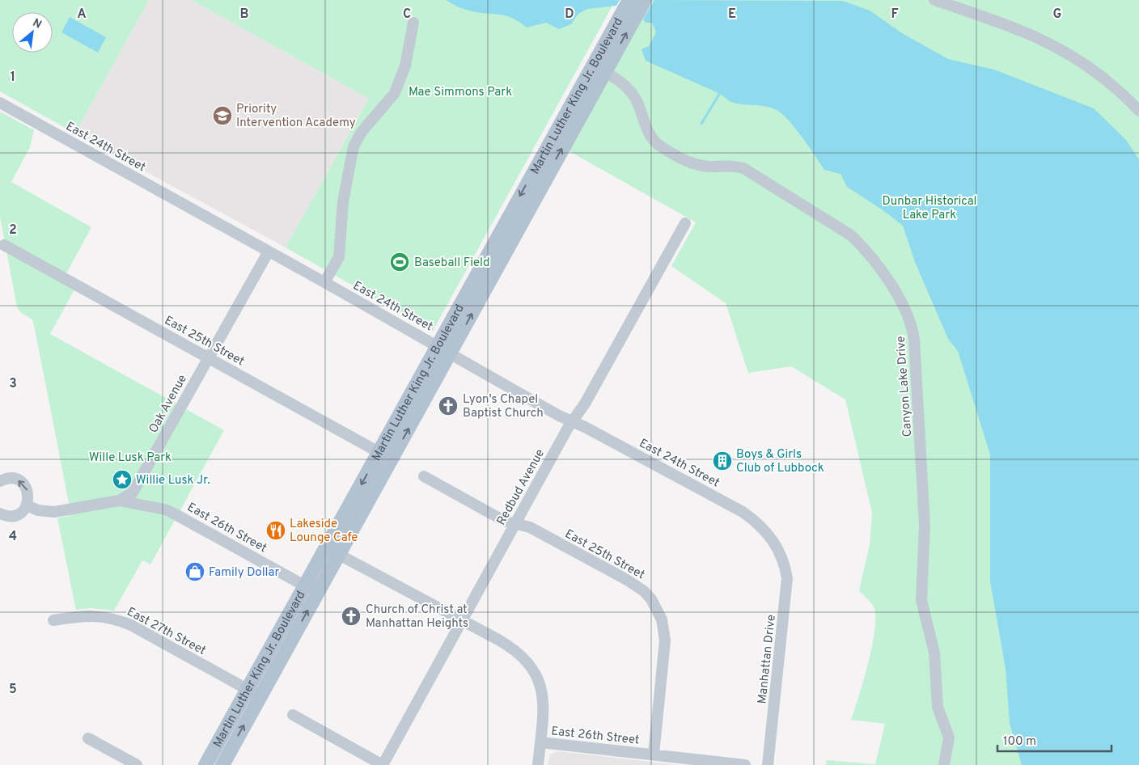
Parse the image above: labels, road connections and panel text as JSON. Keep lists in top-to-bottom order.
{
  "streets": {
    "main road": ["Martin Luther King Jr. Boulevard"],
    "street": [
      "East 24th Street",
      "East 25th Street",
      "Canyon Lake Drive",
      "Oak Avenue",
      "Redbud Avenue",
      "East 26th Street",
      "East 27th Street",
      "Manhattan Drive"
    ]
  },
  "crossings": [
    ["Martin Luther King Jr. Boulevard", "East 24th Street"],
    ["Martin Luther King Jr. Boulevard", "East 25th Street"],
    ["Martin Luther King Jr. Boulevard", "Canyon Lake Drive"],
    ["Martin Luther King Jr. Boulevard", "East 26th Street"],
    ["Martin Luther King Jr. Boulevard", "East 27th Street"],
    ["East 24th Street", "Oak Avenue"],
    ["East 24th Street", "Redbud Avenue"],
    ["East 24th Street", "Manhattan Drive"],
    ["East 25th Street", "Oak Avenue"],
    ["East 25th Street", "Redbud Avenue"],
    ["East 25th Street", "East 26th Street"],
    ["Oak Avenue", "East 26th Street"],
    ["Redbud Avenue", "East 26th Street"]
  ],
  "parks": ["Mae Simmons Park", "Dunbar Historical Lake Park", "Wille Lusk Park"],
  "places": {
    "school or university": ["Priority Intervention Academy"],
    "sports": ["Baseball Field"],
    "church": ["Lyon's Chapel Baptist Church", "Church of Christ at Manhattan Heights"],
    "building": ["Boys & Girls Club of Lubbock"],
    "place": ["Willie Lusk Jr."],
    "restaurant": ["Lakeside Lounge Cafe"],
    "shop": ["Family Dollar"]
  },
  "scale_bar": "100 m",
  "north": "top right",
  "grid": {
    "columns": [
      "A",
      "B",
      "C",
      "D",
      "E",
      "F",
      "G"
    ],
    "rows": [
      "1",
      "2",
      "3",
      "4",
      "5"
    ]
  }
}
